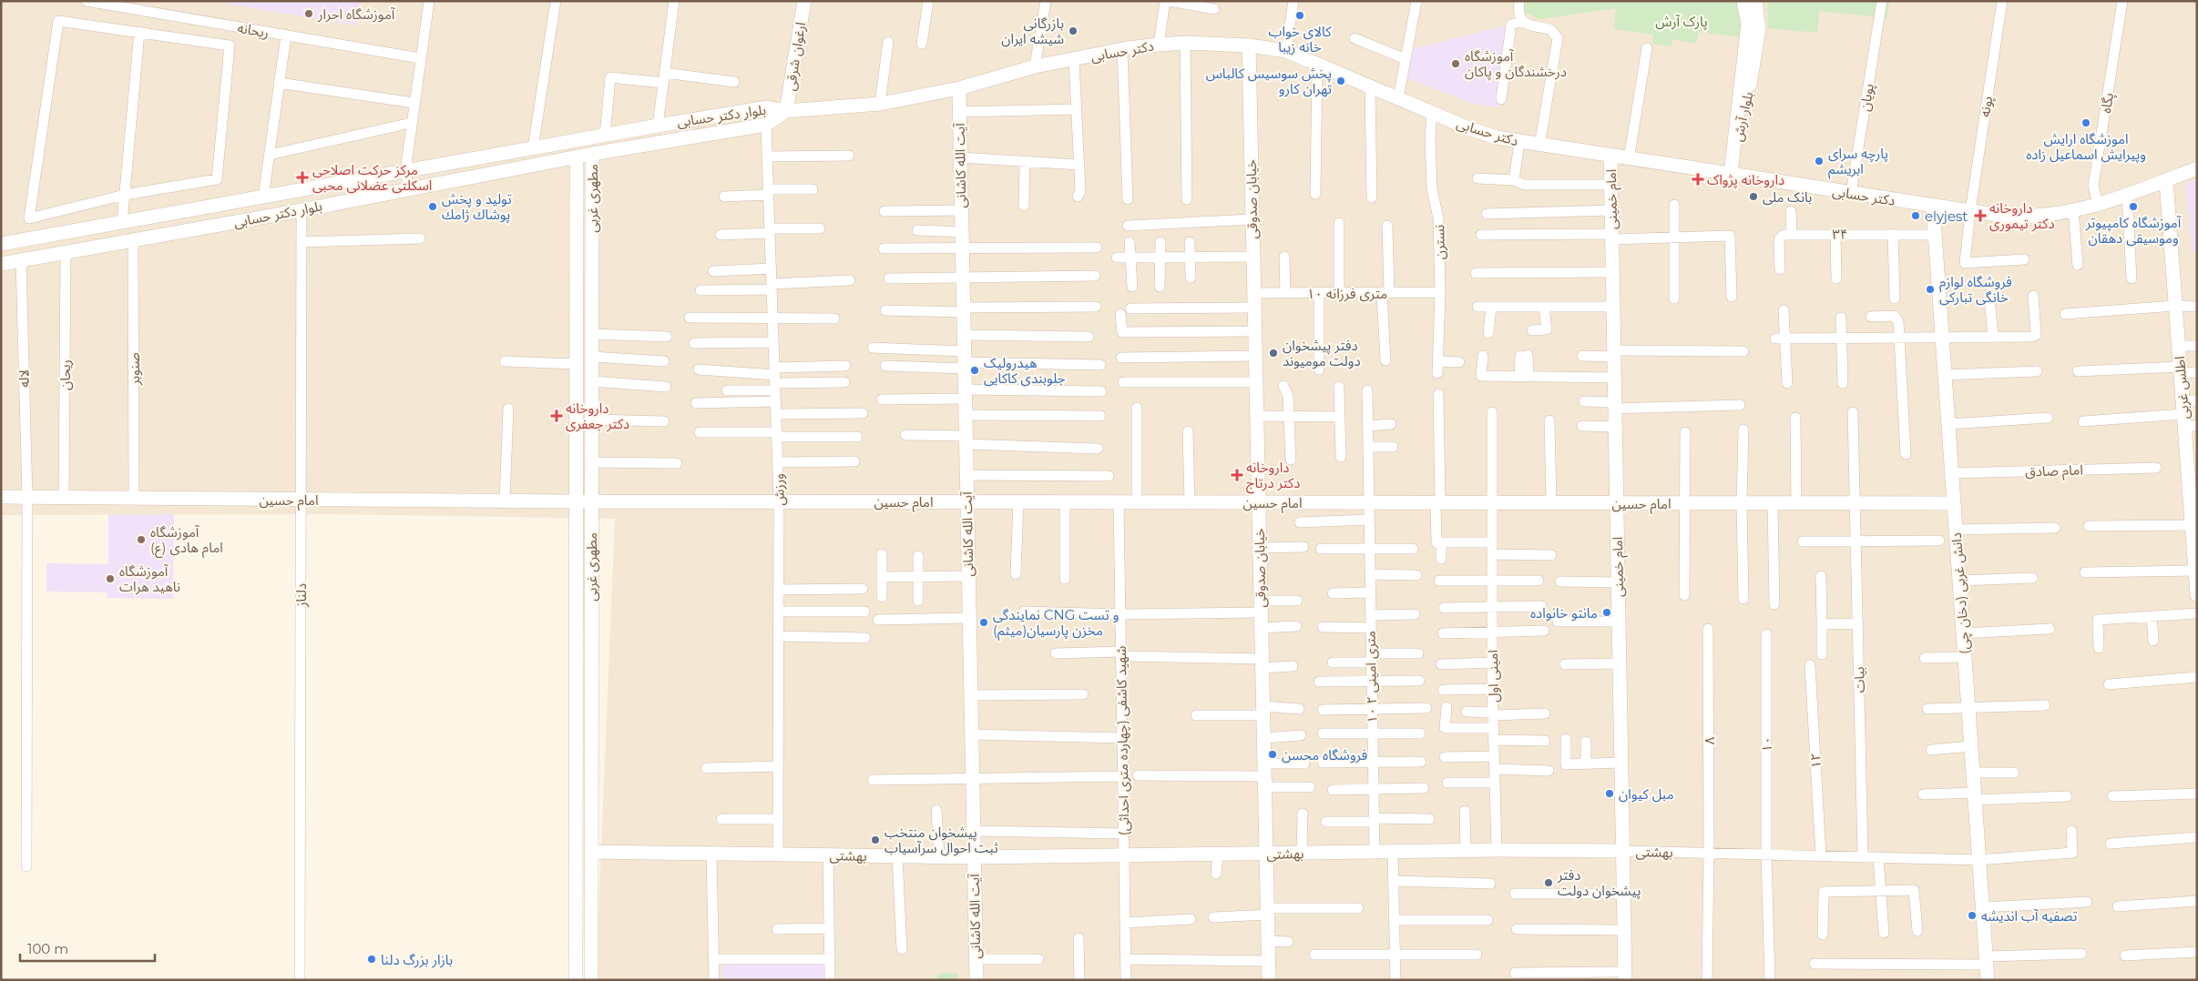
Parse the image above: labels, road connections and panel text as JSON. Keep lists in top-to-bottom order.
{
  "streets": {
    "street": [
      "ریحانه",
      "دکتر حسابی",
      "ارغوان شرقی",
      "پویان",
      "پگاه",
      "پونه",
      "بلوار دکتر حسابی",
      "بلوار آرش",
      "آیت الله کاشانی",
      "مطهری غربی",
      "خیابان صدوقی",
      "امام خمینی",
      "۳۴",
      "نسترن",
      "۱۰ متری فرزانه",
      "صنوبر",
      "ریحان",
      "لاله",
      "اطلس غربی",
      "امام صادق",
      "ورزش",
      "امام حسین",
      "دانش غربی (دخان چی)",
      "دلناز",
      "امینی اول",
      "۱۰ متری امینی ۲",
      "بیات",
      "شهید کاشفی (چهارده متری احداثی)",
      "۸",
      "۱۰",
      "۱۲",
      "بهشتی"
    ]
  },
  "crossings": [
    ["دکتر حسابی", "ارغوان شرقی"],
    ["دکتر حسابی", "پویان"],
    ["دکتر حسابی", "پگاه"],
    ["دکتر حسابی", "پونه"],
    ["دکتر حسابی", "بلوار دکتر حسابی"],
    ["دکتر حسابی", "آیت الله کاشانی"],
    ["دکتر حسابی", "خیابان صدوقی"],
    ["دکتر حسابی", "امام خمینی"],
    ["دکتر حسابی", "نسترن"],
    ["دکتر حسابی", "اطلس غربی"],
    ["دکتر حسابی", "دانش غربی (دخان چی)"],
    ["ارغوان شرقی", "بلوار دکتر حسابی"],
    ["بلوار دکتر حسابی", "مطهری غربی"],
    ["بلوار دکتر حسابی", "صنوبر"],
    ["بلوار دکتر حسابی", "ریحان"],
    ["بلوار دکتر حسابی", "لاله"],
    ["بلوار دکتر حسابی", "ورزش"],
    ["بلوار دکتر حسابی", "دلناز"],
    ["آیت الله کاشانی", "امام حسین"],
    ["آیت الله کاشانی", "بهشتی"],
    ["مطهری غربی", "امام حسین"],
    ["مطهری غربی", "بهشتی"],
    ["خیابان صدوقی", "۱۰ متری فرزانه"],
    ["خیابان صدوقی", "امام حسین"],
    ["خیابان صدوقی", "بهشتی"],
    ["امام خمینی", "امام حسین"],
    ["امام خمینی", "بهشتی"],
    ["۳۴", "دانش غربی (دخان چی)"],
    ["نسترن", "۱۰ متری فرزانه"],
    ["صنوبر", "امام حسین"],
    ["ریحان", "امام حسین"],
    ["لاله", "امام حسین"],
    ["امام صادق", "دانش غربی (دخان چی)"],
    ["ورزش", "امام حسین"],
    ["ورزش", "بهشتی"],
    ["امام حسین", "دانش غربی (دخان چی)"],
    ["امام حسین", "دلناز"],
    ["امام حسین", "امینی اول"],
    ["امام حسین", "۱۰ متری امینی ۲"],
    ["امام حسین", "بیات"],
    ["امام حسین", "شهید کاشفی (چهارده متری احداثی)"],
    ["دانش غربی (دخان چی)", "بهشتی"],
    ["امینی اول", "بهشتی"],
    ["۱۰ متری امینی ۲", "بهشتی"],
    ["بیات", "بهشتی"],
    ["شهید کاشفی (چهارده متری احداثی)", "بهشتی"],
    ["۸", "بهشتی"],
    ["۱۰", "بهشتی"],
    ["۱۲", "بهشتی"]
  ],
  "parks": ["پارک آرش"],
  "places": {
    "other": [
      "آموزشگاه احرار",
      "کالای خواب خانه زیبا",
      "بازرگانی شیشه ایران",
      "آموزشگاه درخشندگان و پاکان",
      "پخش سوسیس کالباس تهران کارو",
      "اموزشگاه ارایش وپیرایش اسماعیل زاده",
      "پارچه سرای ابریشم",
      "بانک ملی",
      "توليد و پخش پوشاك ژامك",
      "آموزشگاه کامپیوتر وموسیقی دهقان",
      "elyjest",
      "فروشگاه لوازم خانگی تبارکی",
      "دفتر پیشخوان دولت مومیوند",
      "هیدرولیک جلوبندی کاکایی",
      "آموزشگاه امام هادی (ع)",
      "آموزشگاه ناهید هرات",
      "مانتو خانواده",
      "نمایندگی CNG و تست مخزن پارسیان(میثم)",
      "فروشگاه محسن",
      "مبل کیوان",
      "پیشخوان منتخب ثبت احوال سرآسیاب",
      "دفتر پیشخوان دولت",
      "تصفیه آب اندیشه",
      "بازار بزرگ دلنا"
    ],
    "health": [
      "مرکز حرکت اصلاحی اسکلتی عضلانی محبی",
      "داروخانه پژواک",
      "داروخانه دکتر تیموری",
      "داروخانه دکتر جعفری",
      "داروخانه دکتر درتاج"
    ]
  },
  "scale_bar": "100 m"
}
